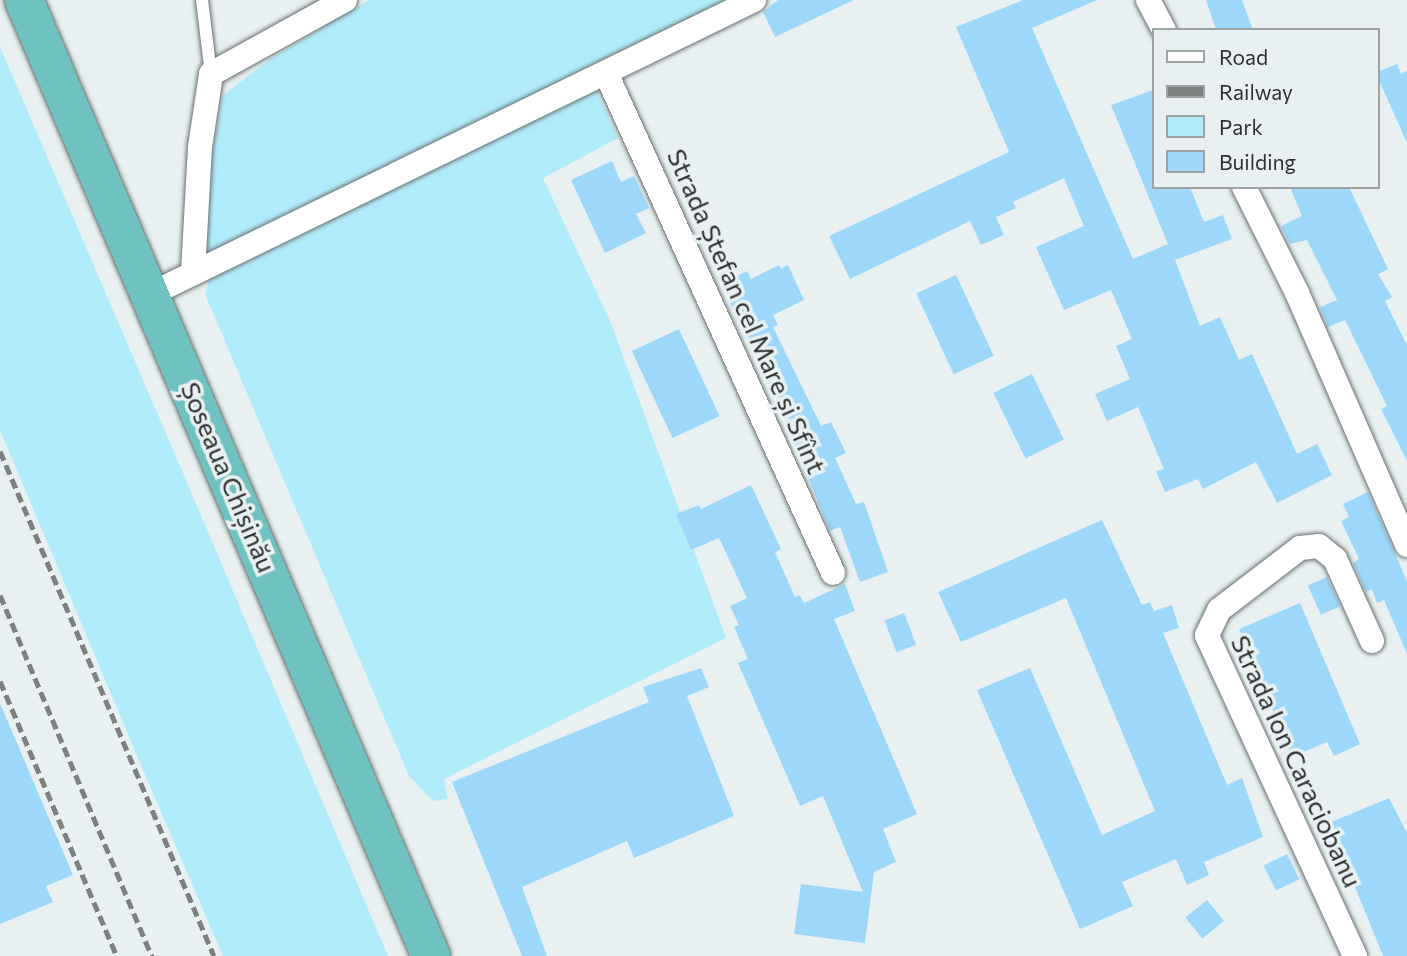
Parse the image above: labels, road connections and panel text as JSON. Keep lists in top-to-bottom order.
{
  "streets": {
    "highway": ["Șoseaua Chișinău"],
    "street": ["Strada Ștefan cel Mare și Sfînt", "Strada Ion Caraciobanu"]
  },
  "legend": [
    "Road",
    "Railway",
    "Park",
    "Building"
  ]
}
